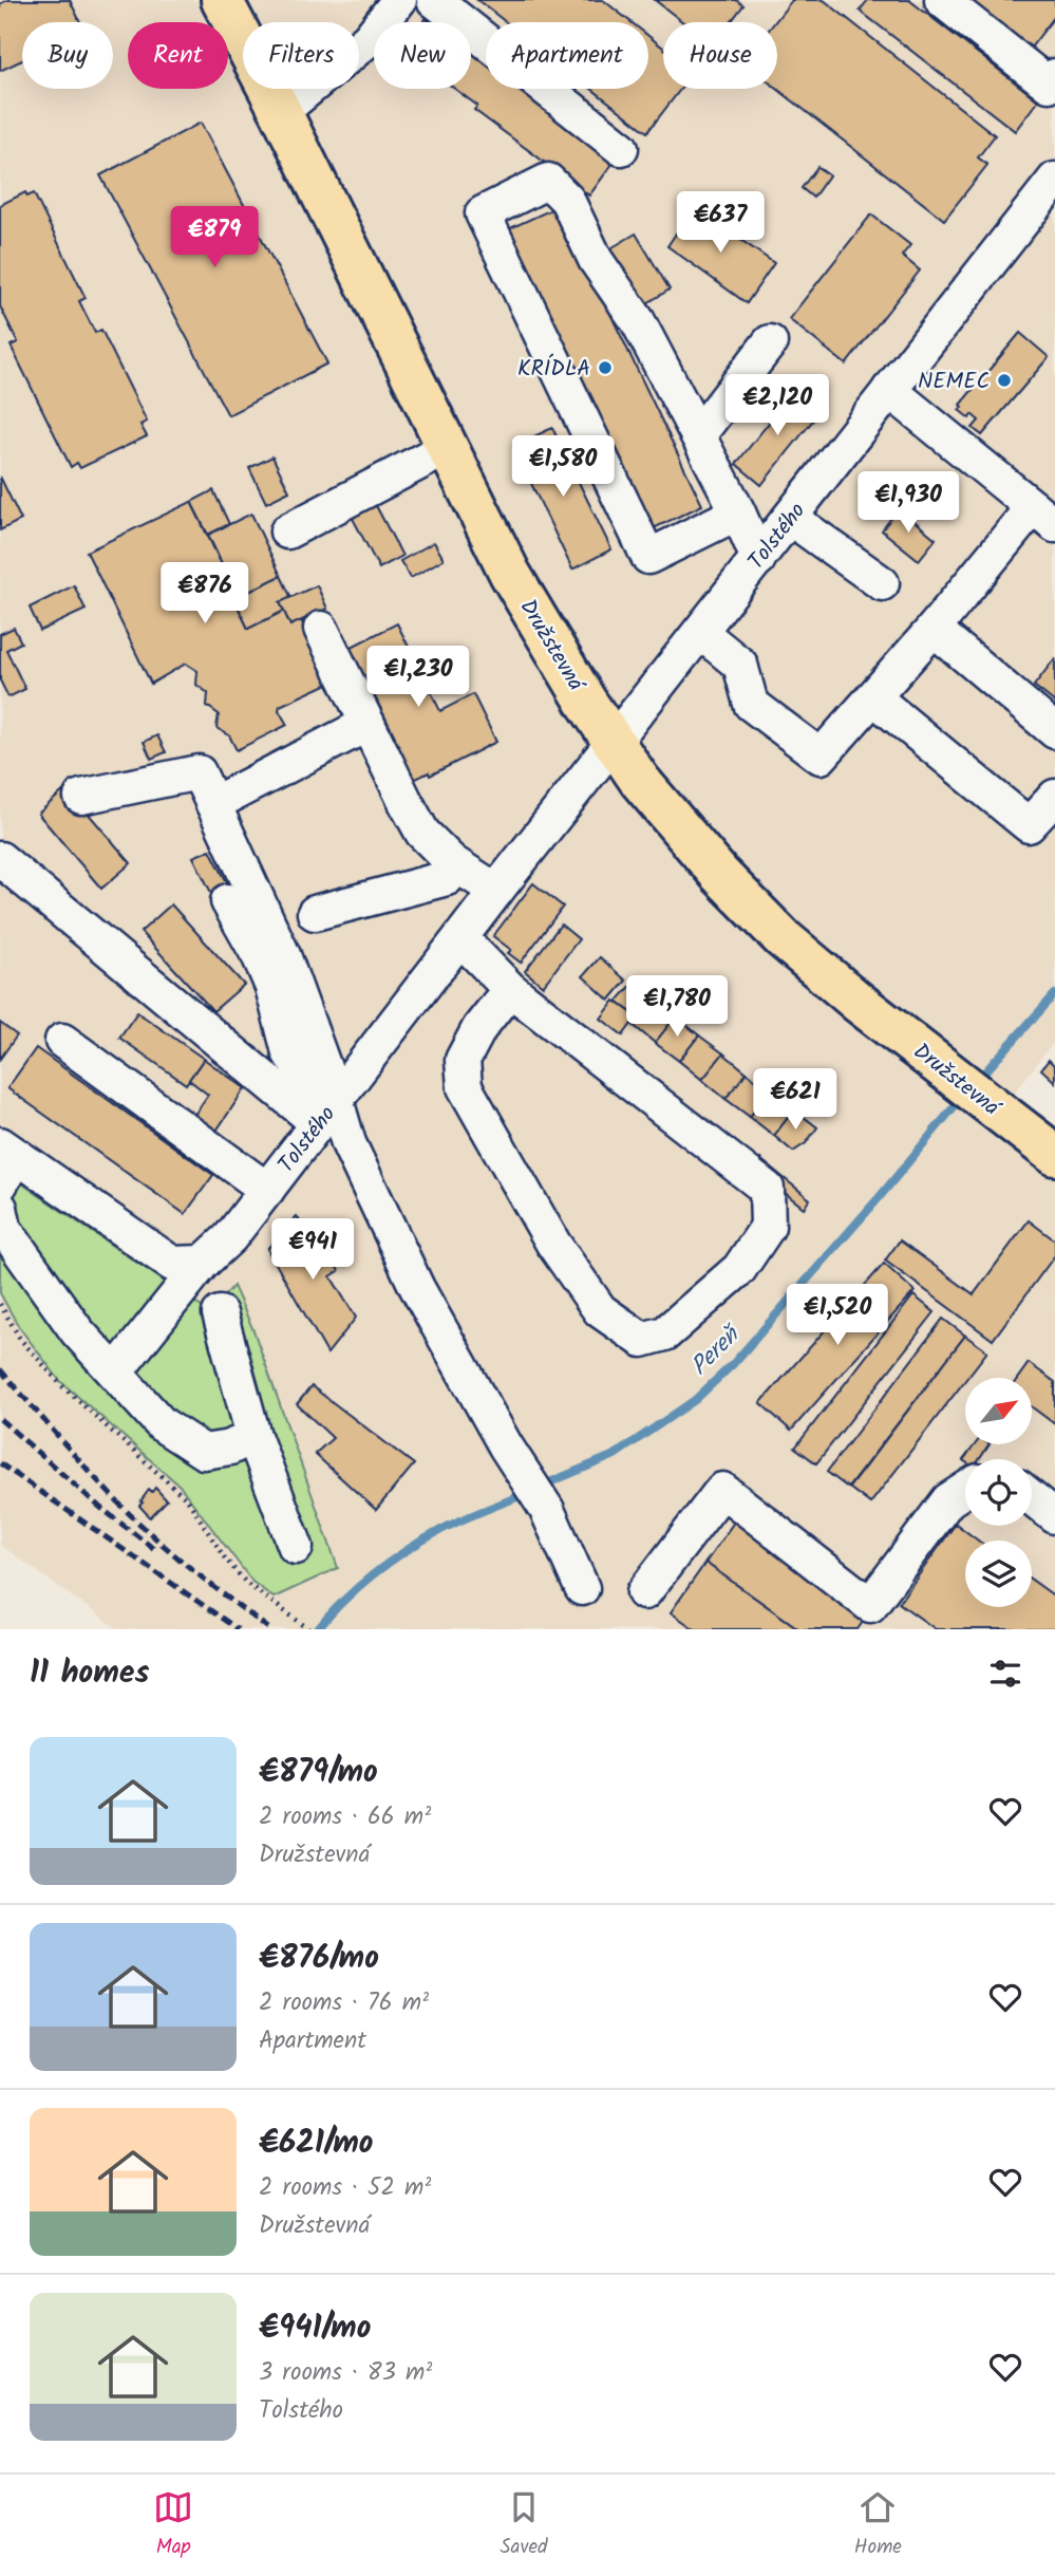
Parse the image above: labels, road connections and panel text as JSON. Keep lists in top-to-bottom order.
{
  "streets": {
    "main road": ["Družstevná"],
    "street": ["Tolstého"]
  },
  "crossings": [
    ["Tolstého", "Družstevná"]
  ],
  "water": ["Pereň"],
  "places": ["KRÍDLA", "NEMEC"],
  "north": "top right",
  "page": {
    "chip": [
      "Buy",
      "Rent",
      "Filters",
      "New",
      "Apartment",
      "House"
    ],
    "price": [
      "€637",
      "€879",
      "€2,120",
      "€1,580",
      "€1,930",
      "€876",
      "€1,230",
      "€1,780",
      "€621",
      "€941",
      "€1,520"
    ],
    "heading": "11 homes",
    "list": [
      {
        "name": "€879/mo",
        "note": "2 rooms · 66 m² · Družstevná"
      },
      {
        "name": "€876/mo",
        "note": "2 rooms · 76 m² · Apartment"
      },
      {
        "name": "€621/mo",
        "note": "2 rooms · 52 m² · Družstevná"
      },
      {
        "name": "€941/mo",
        "note": "3 rooms · 83 m² · Tolstého"
      }
    ],
    "tabs": ["Map", "Saved", "Home"]
  }
}
